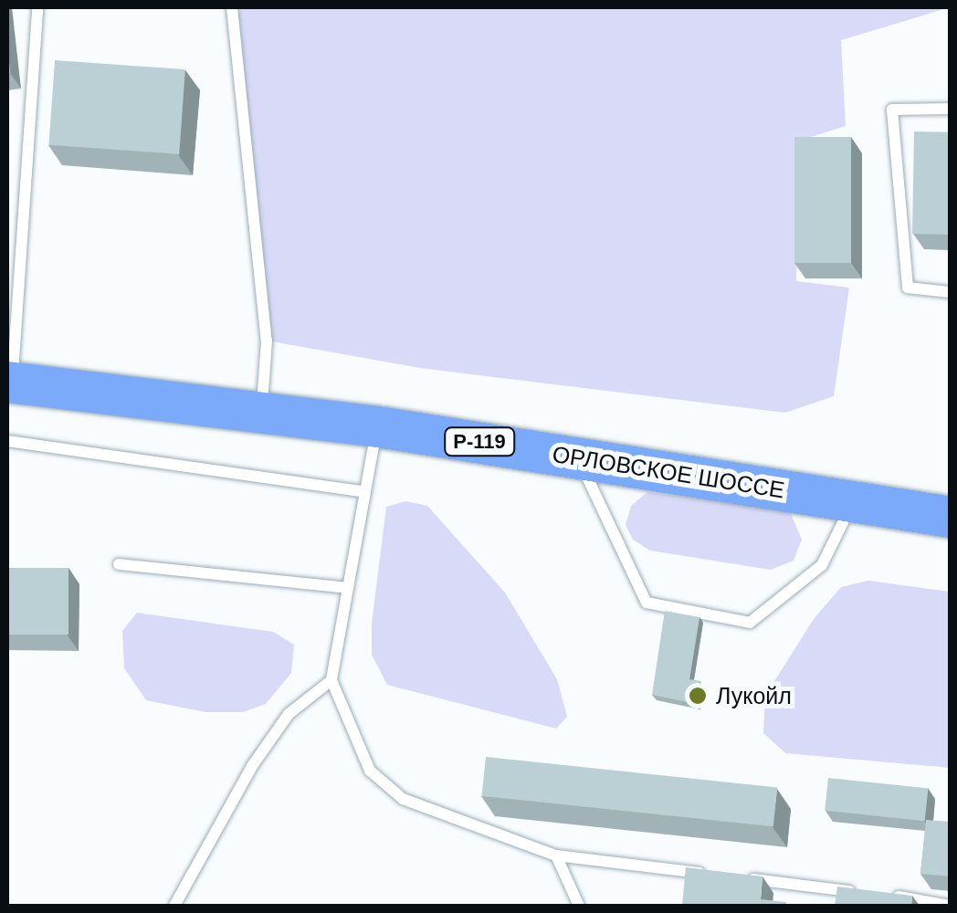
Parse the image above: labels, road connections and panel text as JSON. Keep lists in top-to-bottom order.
{
  "streets": {
    "highway": ["Р-119", "ОРЛОВСКОЕ ШОССЕ"]
  },
  "places": ["Лукойл"]
}
